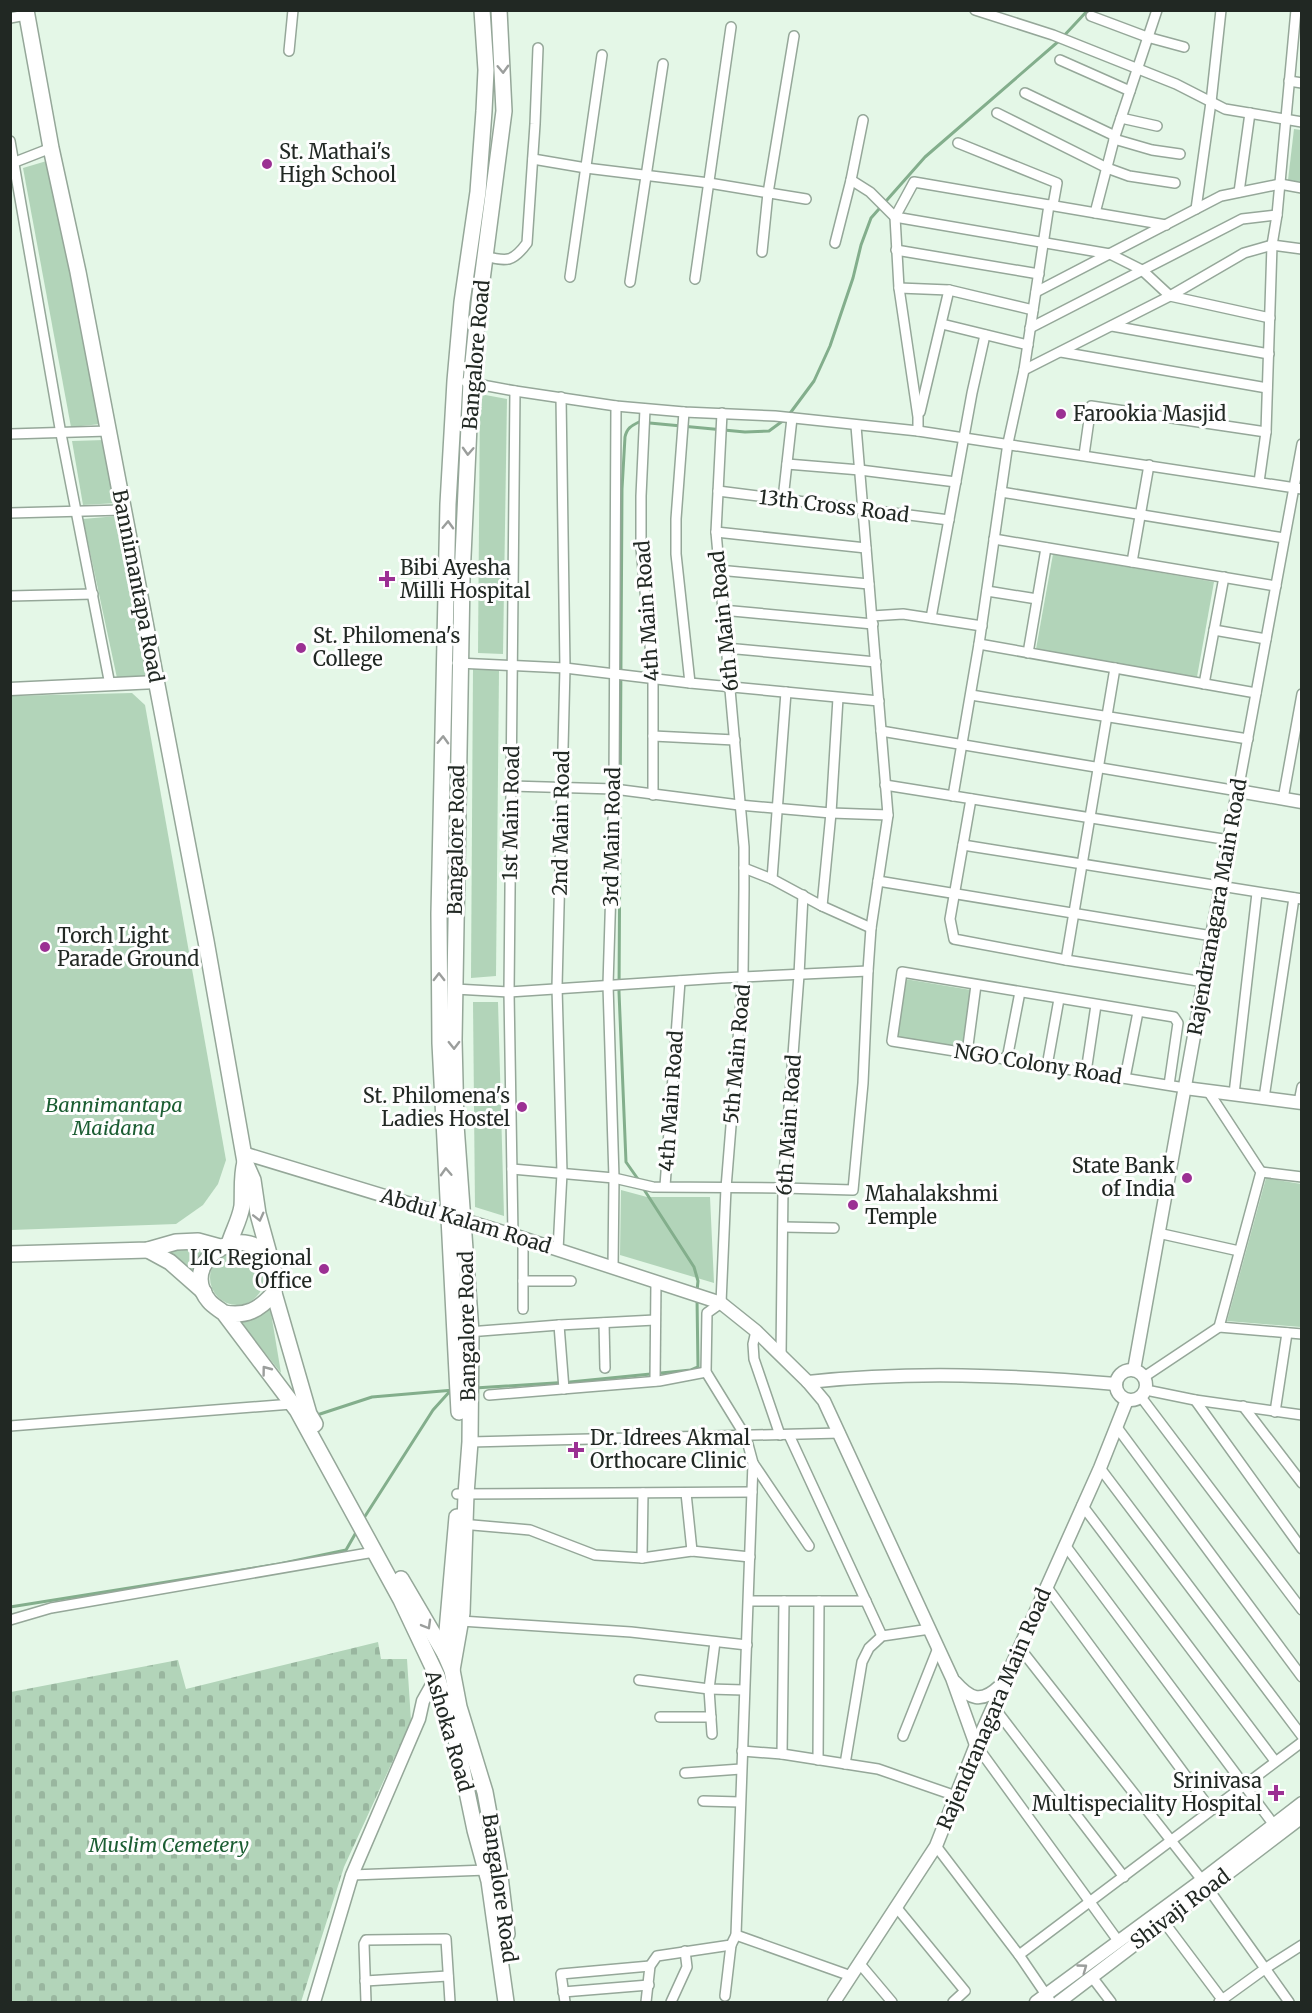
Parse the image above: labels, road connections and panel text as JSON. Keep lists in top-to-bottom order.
{
  "streets": {
    "main road": ["Bangalore Road", "Bannimantapa Road", "Ashoka Road"],
    "street": [
      "13th Cross Road",
      "4th Main Road",
      "6th Main Road",
      "1st Main Road",
      "2nd Main Road",
      "3rd Main Road",
      "Rajendranagara Main Road",
      "5th Main Road",
      "NGO Colony Road",
      "Abdul Kalam Road",
      "Shivaji Road"
    ]
  },
  "crossings": [
    ["Bangalore Road", "Abdul Kalam Road"],
    ["Bangalore Road", "Ashoka Road"],
    ["13th Cross Road", "6th Main Road"],
    ["Bannimantapa Road", "Abdul Kalam Road"],
    ["6th Main Road", "5th Main Road"],
    ["1st Main Road", "Abdul Kalam Road"],
    ["2nd Main Road", "Abdul Kalam Road"],
    ["3rd Main Road", "Abdul Kalam Road"],
    ["Rajendranagara Main Road", "NGO Colony Road"],
    ["5th Main Road", "Abdul Kalam Road"]
  ],
  "parks": ["Bannimantapa Maidana", "Muslim Cemetery"],
  "places": {
    "other": [
      "St. Mathai's High School",
      "Farookia Masjid",
      "St. Philomena's College",
      "Torch Light Parade Ground",
      "St. Philomena's Ladies Hostel",
      "State Bank of India",
      "Mahalakshmi Temple",
      "LIC Regional Office"
    ],
    "health": ["Bibi Ayesha Milli Hospital", "Dr. Idrees Akmal Orthocare Clinic", "Srinivasa Multispeciality Hospital"]
  }
}
